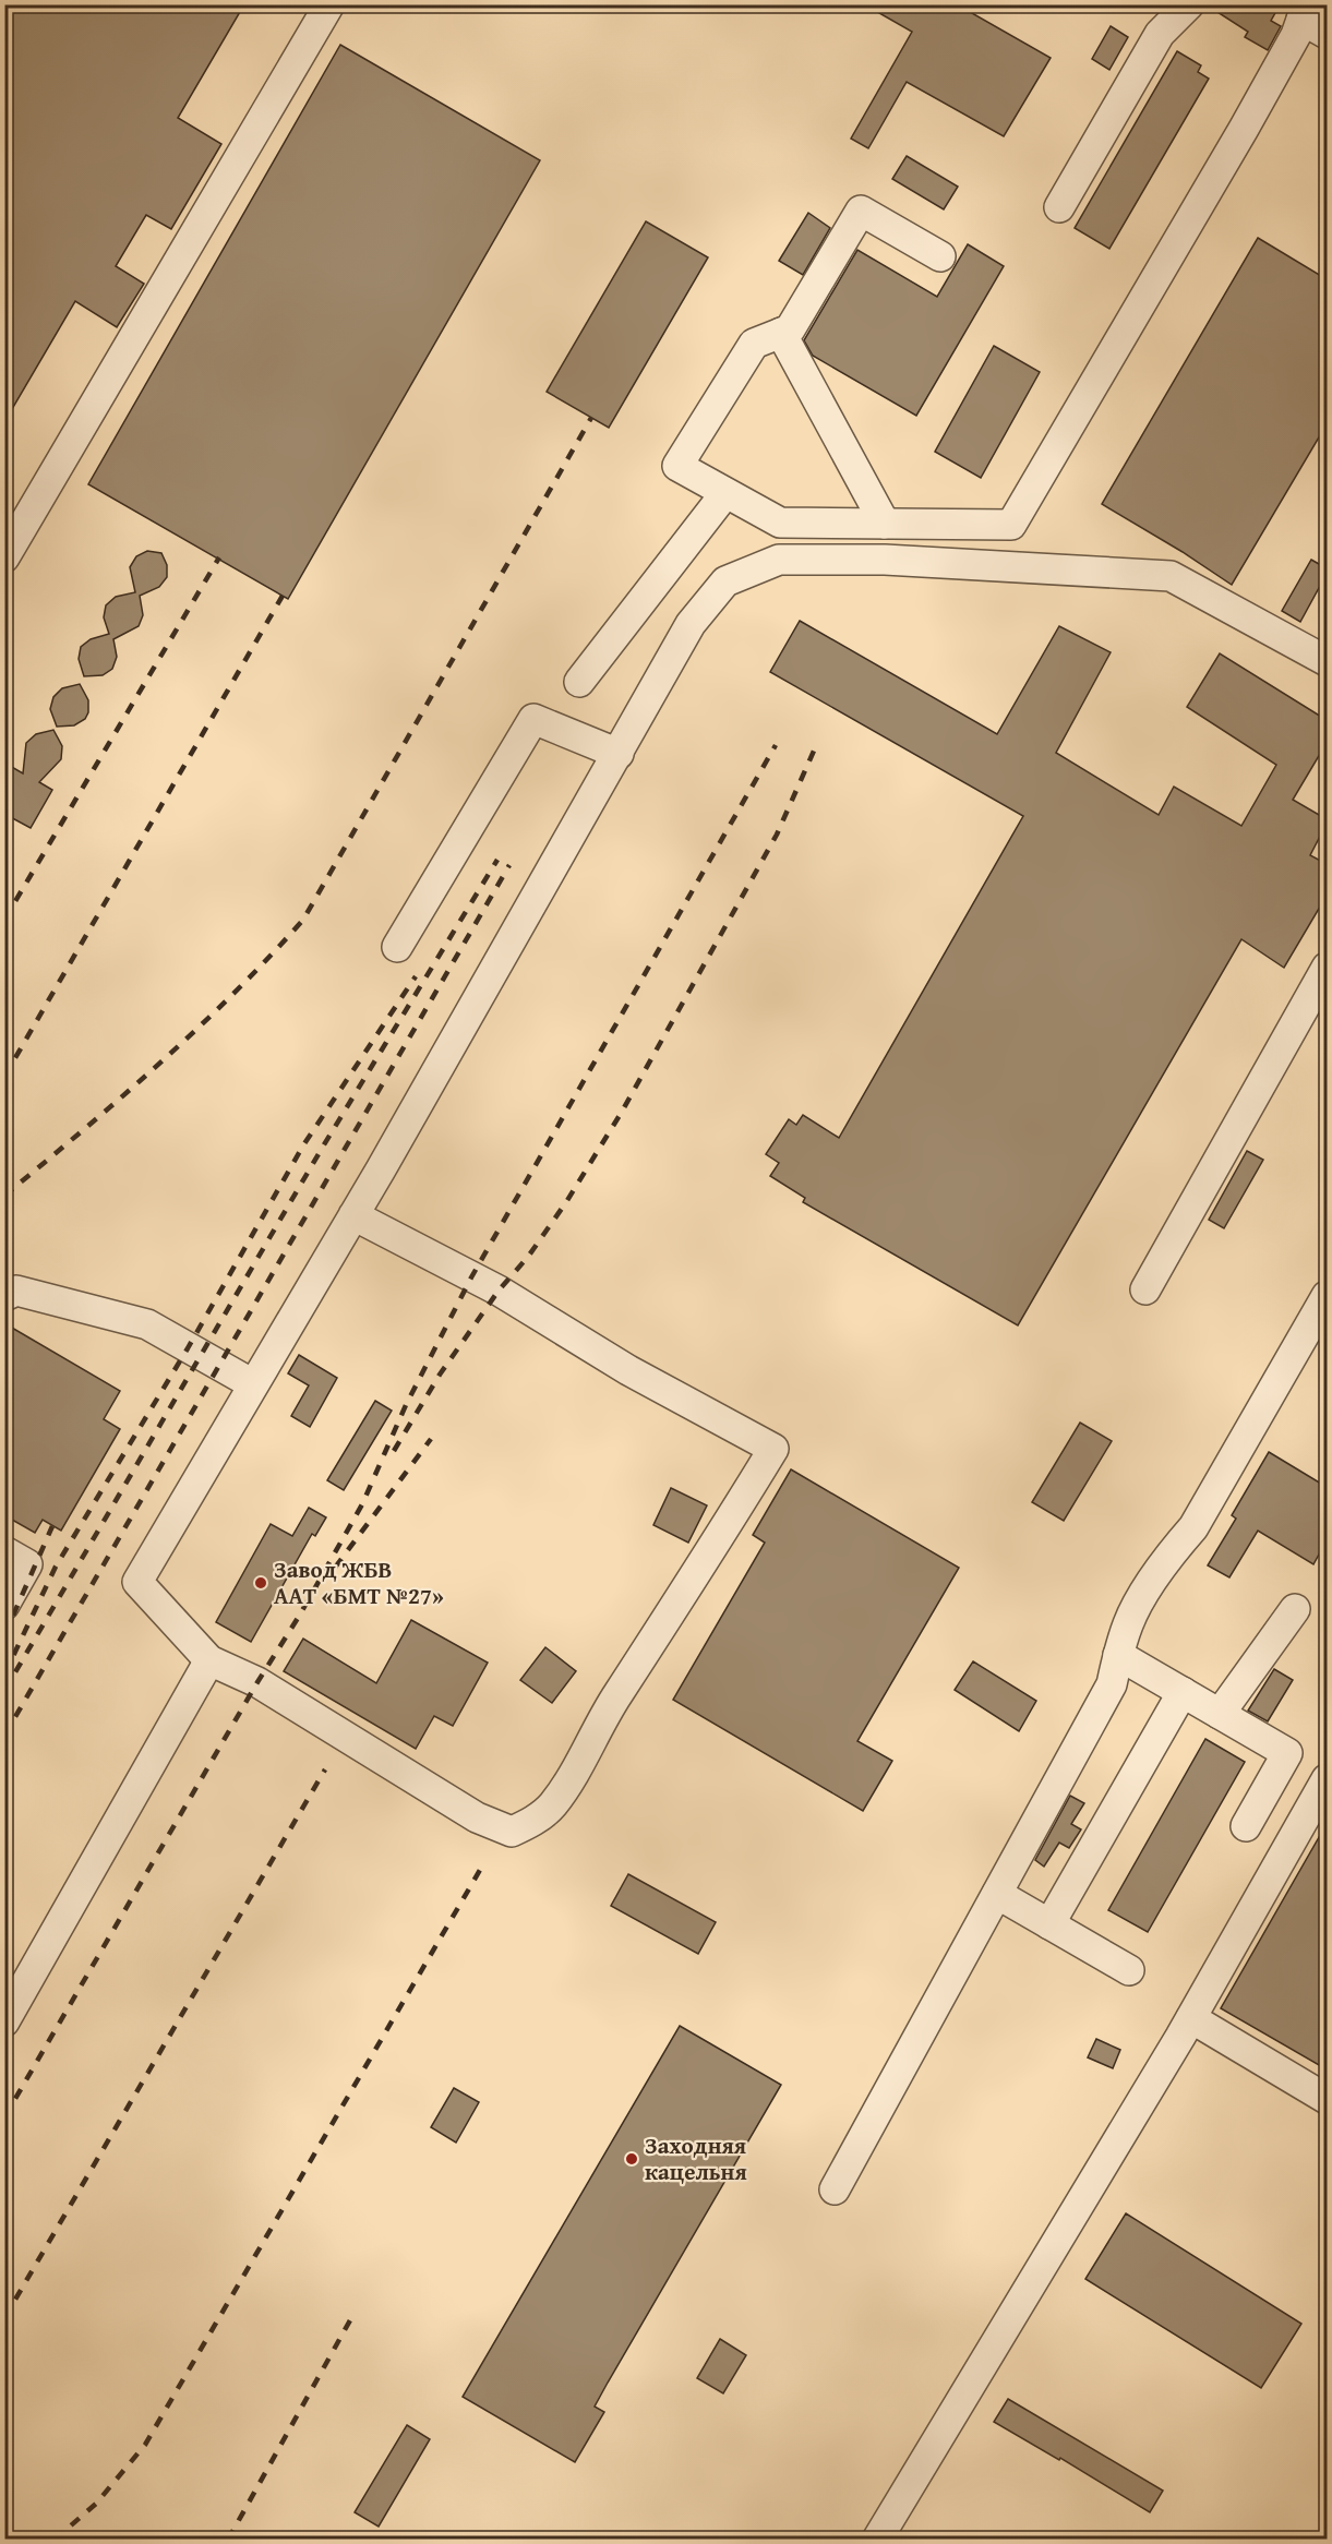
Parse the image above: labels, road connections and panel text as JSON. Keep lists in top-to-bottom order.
{
  "places": ["Завод ЖБВ ААТ «БМТ №27»", "Заходняя кацельня"]
}
